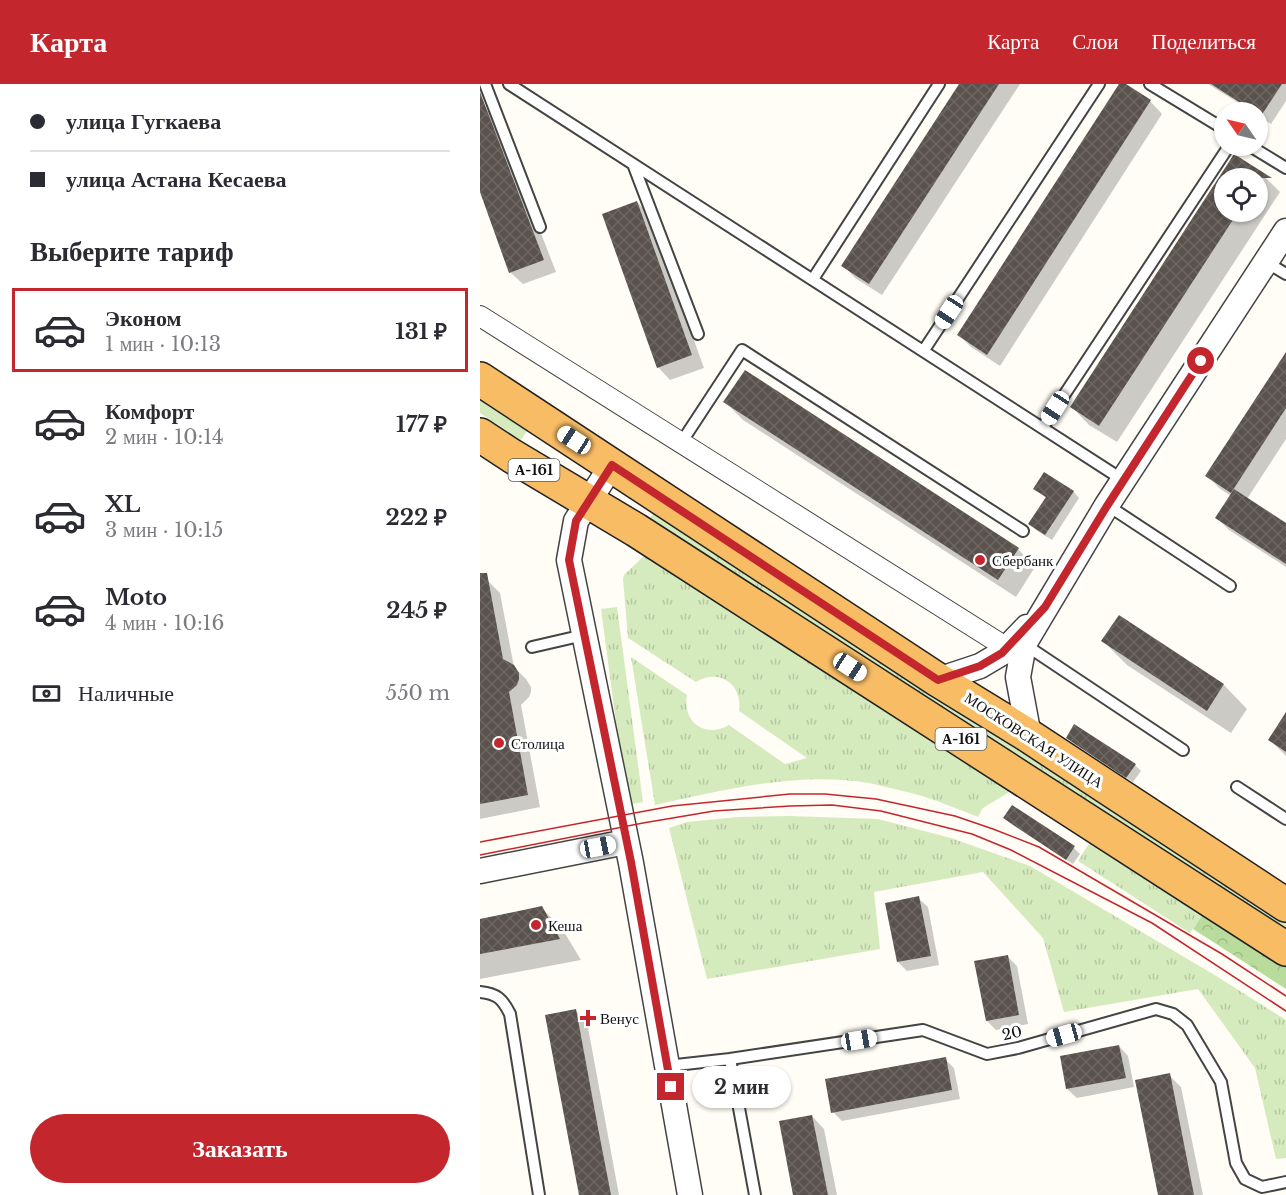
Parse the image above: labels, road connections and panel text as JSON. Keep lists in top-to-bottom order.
{
  "streets": {
    "highway": ["А-161", "МОСКОВСКАЯ УЛИЦА"],
    "lane": ["20"]
  },
  "places": {
    "other": ["Сбербанк", "Столица", "Кеша"],
    "health": ["Венус"]
  },
  "north": "top left",
  "page": {
    "header": "Карта",
    "nav": ["Карта", "Слои", "Поделиться"],
    "banner": ["улица Гугкаева", "улица Астана Кесаева"],
    "heading": "Выберите тариф",
    "list": [
      {
        "name": "Эконом",
        "note": "1 мин · 10:13",
        "value": "131 ₽"
      },
      {
        "name": "Комфорт",
        "note": "2 мин · 10:14",
        "value": "177 ₽"
      },
      {
        "name": "XL",
        "note": "3 мин · 10:15",
        "value": "222 ₽"
      },
      {
        "name": "Moto",
        "note": "4 мин · 10:16",
        "value": "245 ₽"
      }
    ],
    "pay": ["Наличные", "550 m"],
    "bubble": "2 мин",
    "buttons": "Заказать"
  }
}
